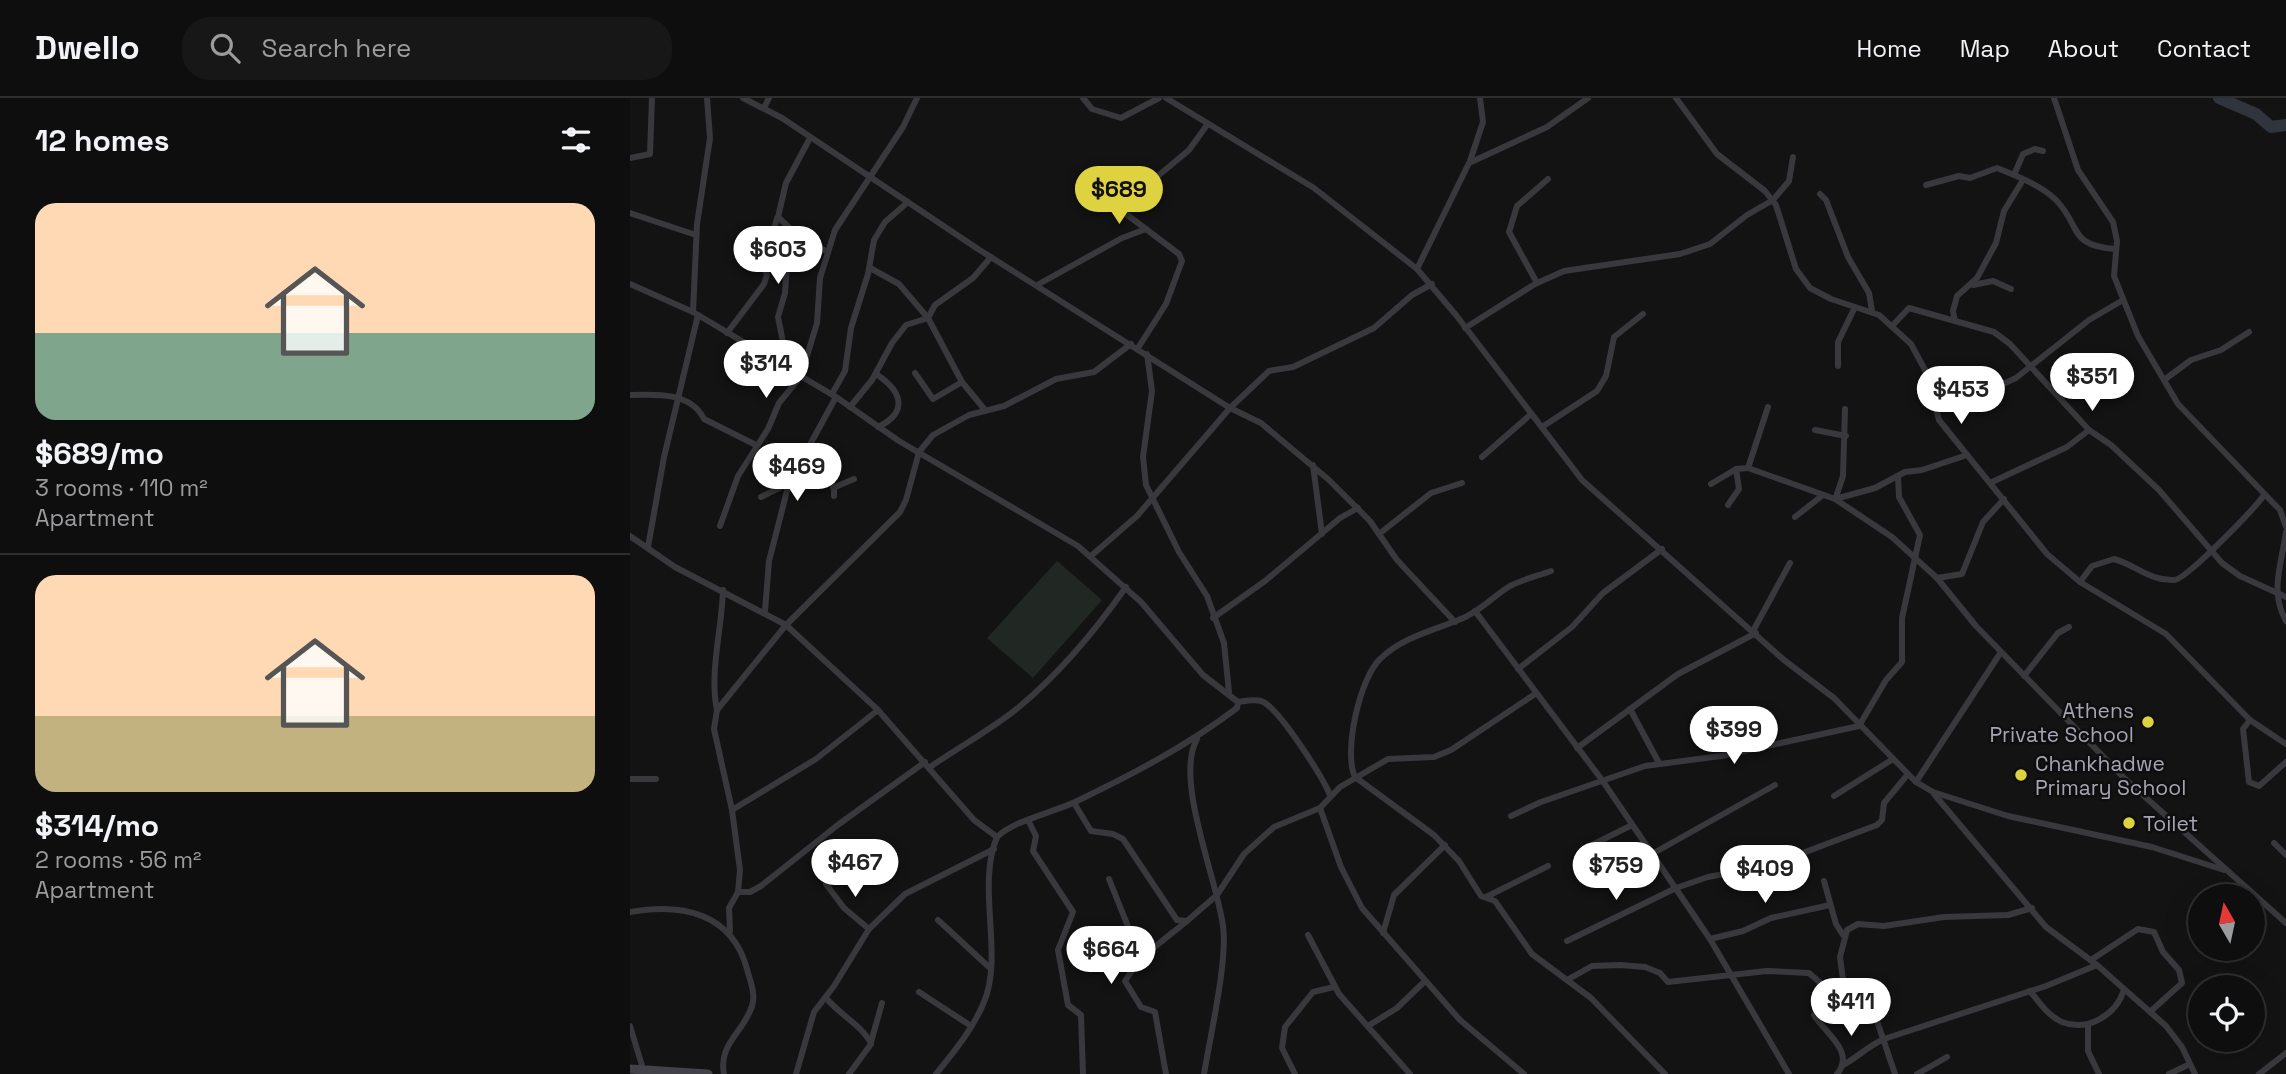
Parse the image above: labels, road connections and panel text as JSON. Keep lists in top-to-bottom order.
{
  "places": ["Athens Private School", "Chankhadwe Primary School", "Toilet"],
  "north": "top",
  "page": {
    "header": "Dwello",
    "search": "Search here",
    "nav": [
      "Home",
      "Map",
      "About",
      "Contact"
    ],
    "heading": "12 homes",
    "price": [
      "$689",
      "$603",
      "$314",
      "$351",
      "$453",
      "$469",
      "$399",
      "$467",
      "$759",
      "$409",
      "$664",
      "$411"
    ],
    "list": [
      {
        "name": "$689/mo",
        "note": "3 rooms · 110 m² · Apartment"
      },
      {
        "name": "$314/mo",
        "note": "2 rooms · 56 m² · Apartment"
      }
    ]
  }
}
